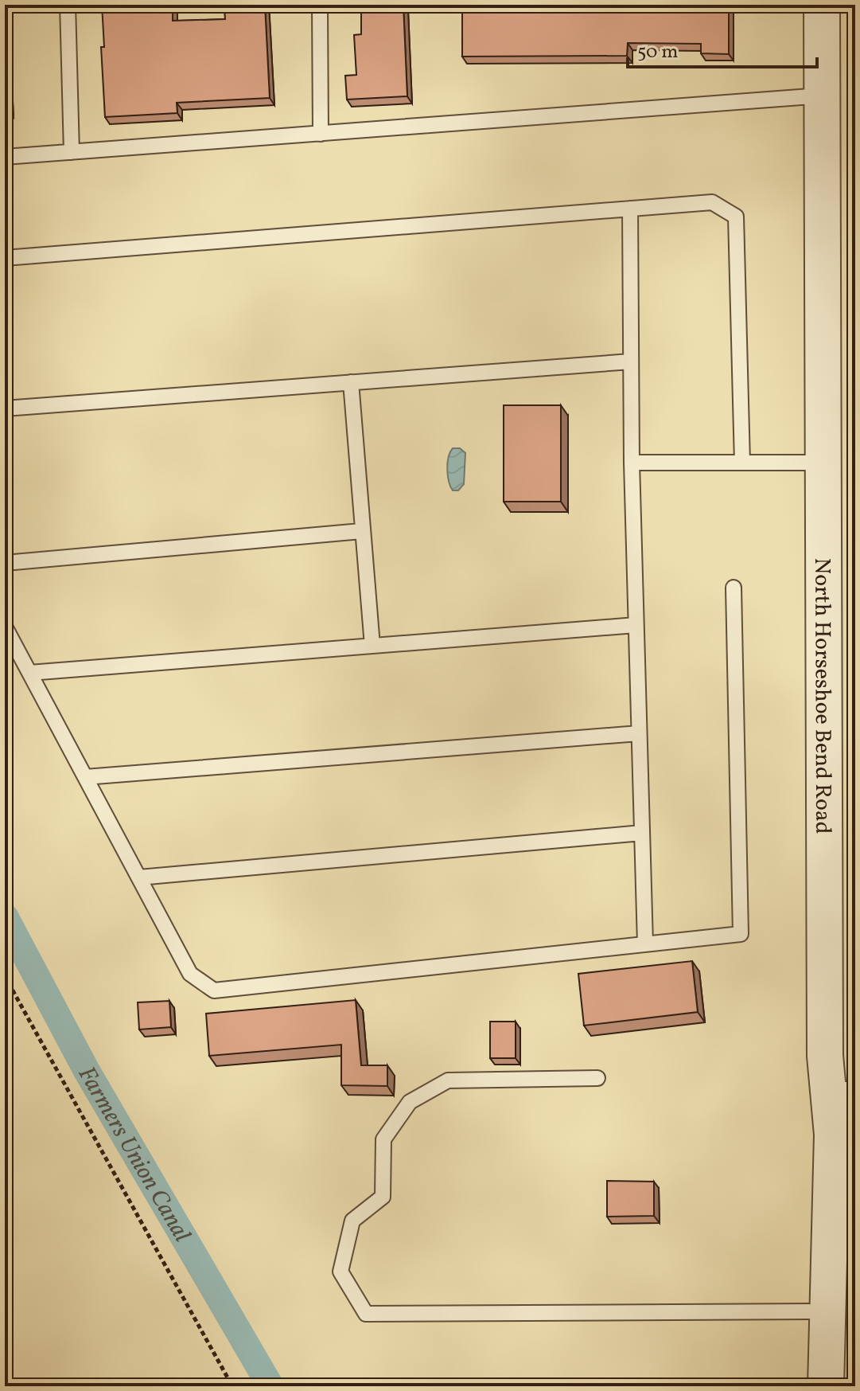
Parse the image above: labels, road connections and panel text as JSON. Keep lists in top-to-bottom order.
{
  "streets": {
    "street": ["North Horseshoe Bend Road"]
  },
  "water": ["Farmers Union Canal"],
  "scale_bar": "50 m"
}
